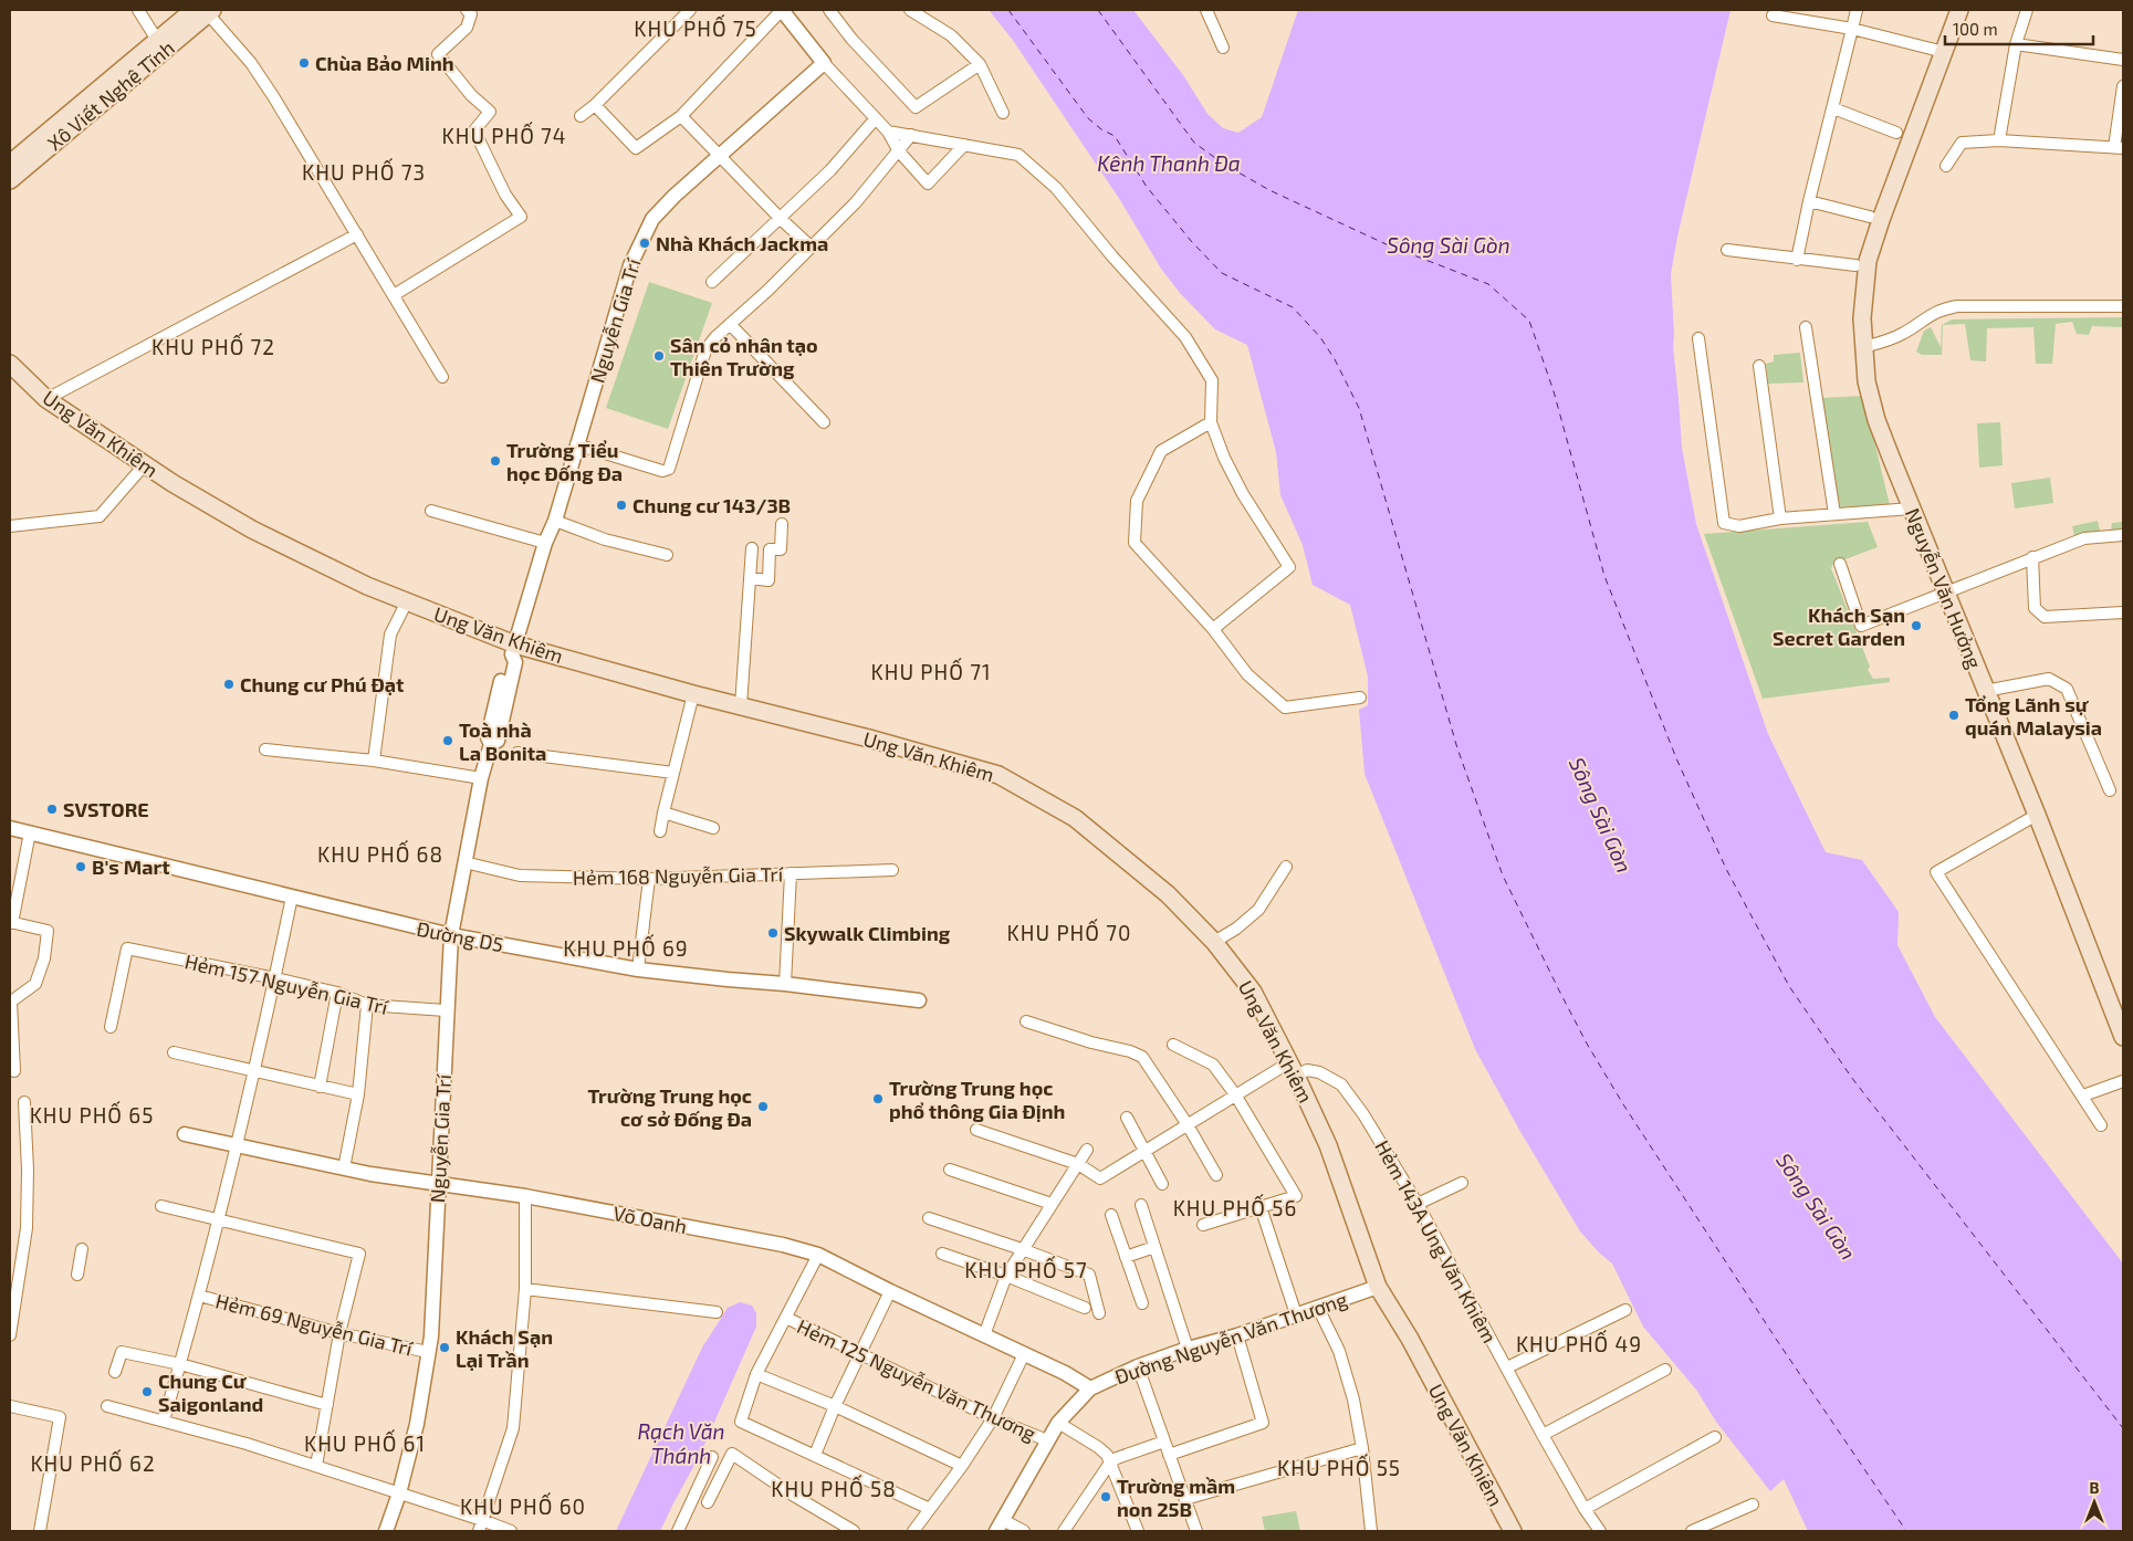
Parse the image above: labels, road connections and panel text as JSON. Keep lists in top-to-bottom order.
{
  "streets": {
    "main road": ["Xô Viết Nghệ Tĩnh", "Ung Văn Khiêm", "Nguyễn Văn Hưởng"],
    "street": [
      "Nguyễn Gia Trí",
      "Hẻm 168 Nguyễn Gia Trí",
      "Đường D5",
      "Hẻm 157 Nguyễn Gia Trí",
      "Võ Oanh",
      "Hẻm 143A Ung Văn Khiêm",
      "Hẻm 69 Nguyễn Gia Trí",
      "Đường Nguyễn Văn Thương",
      "Hẻm 125 Nguyễn Văn Thương"
    ]
  },
  "crossings": [
    ["Nguyễn Gia Trí", "Ung Văn Khiêm"],
    ["Nguyễn Gia Trí", "Hẻm 168 Nguyễn Gia Trí"],
    ["Nguyễn Gia Trí", "Đường D5"],
    ["Nguyễn Gia Trí", "Hẻm 157 Nguyễn Gia Trí"],
    ["Nguyễn Gia Trí", "Võ Oanh"],
    ["Nguyễn Gia Trí", "Hẻm 69 Nguyễn Gia Trí"],
    ["Ung Văn Khiêm", "Hẻm 143A Ung Văn Khiêm"],
    ["Ung Văn Khiêm", "Đường Nguyễn Văn Thương"],
    ["Võ Oanh", "Đường Nguyễn Văn Thương"],
    ["Đường Nguyễn Văn Thương", "Hẻm 125 Nguyễn Văn Thương"]
  ],
  "districts": [
    "KHU PHỐ 75",
    "KHU PHỐ 74",
    "KHU PHỐ 73",
    "KHU PHỐ 72",
    "KHU PHỐ 71",
    "KHU PHỐ 68",
    "KHU PHỐ 70",
    "KHU PHỐ 69",
    "KHU PHỐ 65",
    "KHU PHỐ 56",
    "KHU PHỐ 57",
    "KHU PHỐ 49",
    "KHU PHỐ 61",
    "KHU PHỐ 62",
    "KHU PHỐ 55",
    "KHU PHỐ 58",
    "KHU PHỐ 60"
  ],
  "water": ["Kênh Thanh Đa", "Sông Sài Gòn", "Rạch Văn Thánh"],
  "places": [
    "Chùa Bảo Minh",
    "Nhà Khách Jackma",
    "Sân cỏ nhân tạo Thiên Trường",
    "Trường Tiểu học Đống Đa",
    "Chung cư 143/3B",
    "Khách Sạn Secret Garden",
    "Chung cư Phú Đạt",
    "Tổng Lãnh sự quán Malaysia",
    "Toà nhà La Bonita",
    "SVSTORE",
    "B's Mart",
    "Skywalk Climbing",
    "Trường Trung học phổ thông Gia Định",
    "Trường Trung học cơ sở Đống Đa",
    "Khách Sạn Lại Trần",
    "Chung Cư Saigonland",
    "Trường mầm non 25B"
  ],
  "scale_bar": "100 m",
  "north": "top"
}
